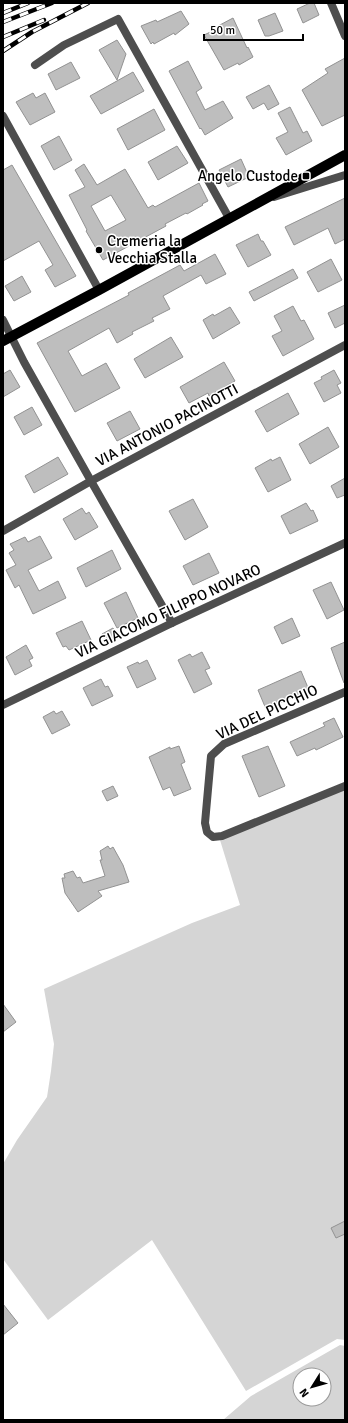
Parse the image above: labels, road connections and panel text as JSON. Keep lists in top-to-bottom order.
{
  "streets": {
    "street": ["VIA ANTONIO PACINOTTI", "VIA GIACOMO FILIPPO NOVARO", "VIA DEL PICCHIO"]
  },
  "places": {
    "transit": ["Angelo Custode"],
    "other": ["Cremeria la Vecchia Stalla"]
  },
  "scale_bar": "50 m",
  "north": "bottom left"
}
